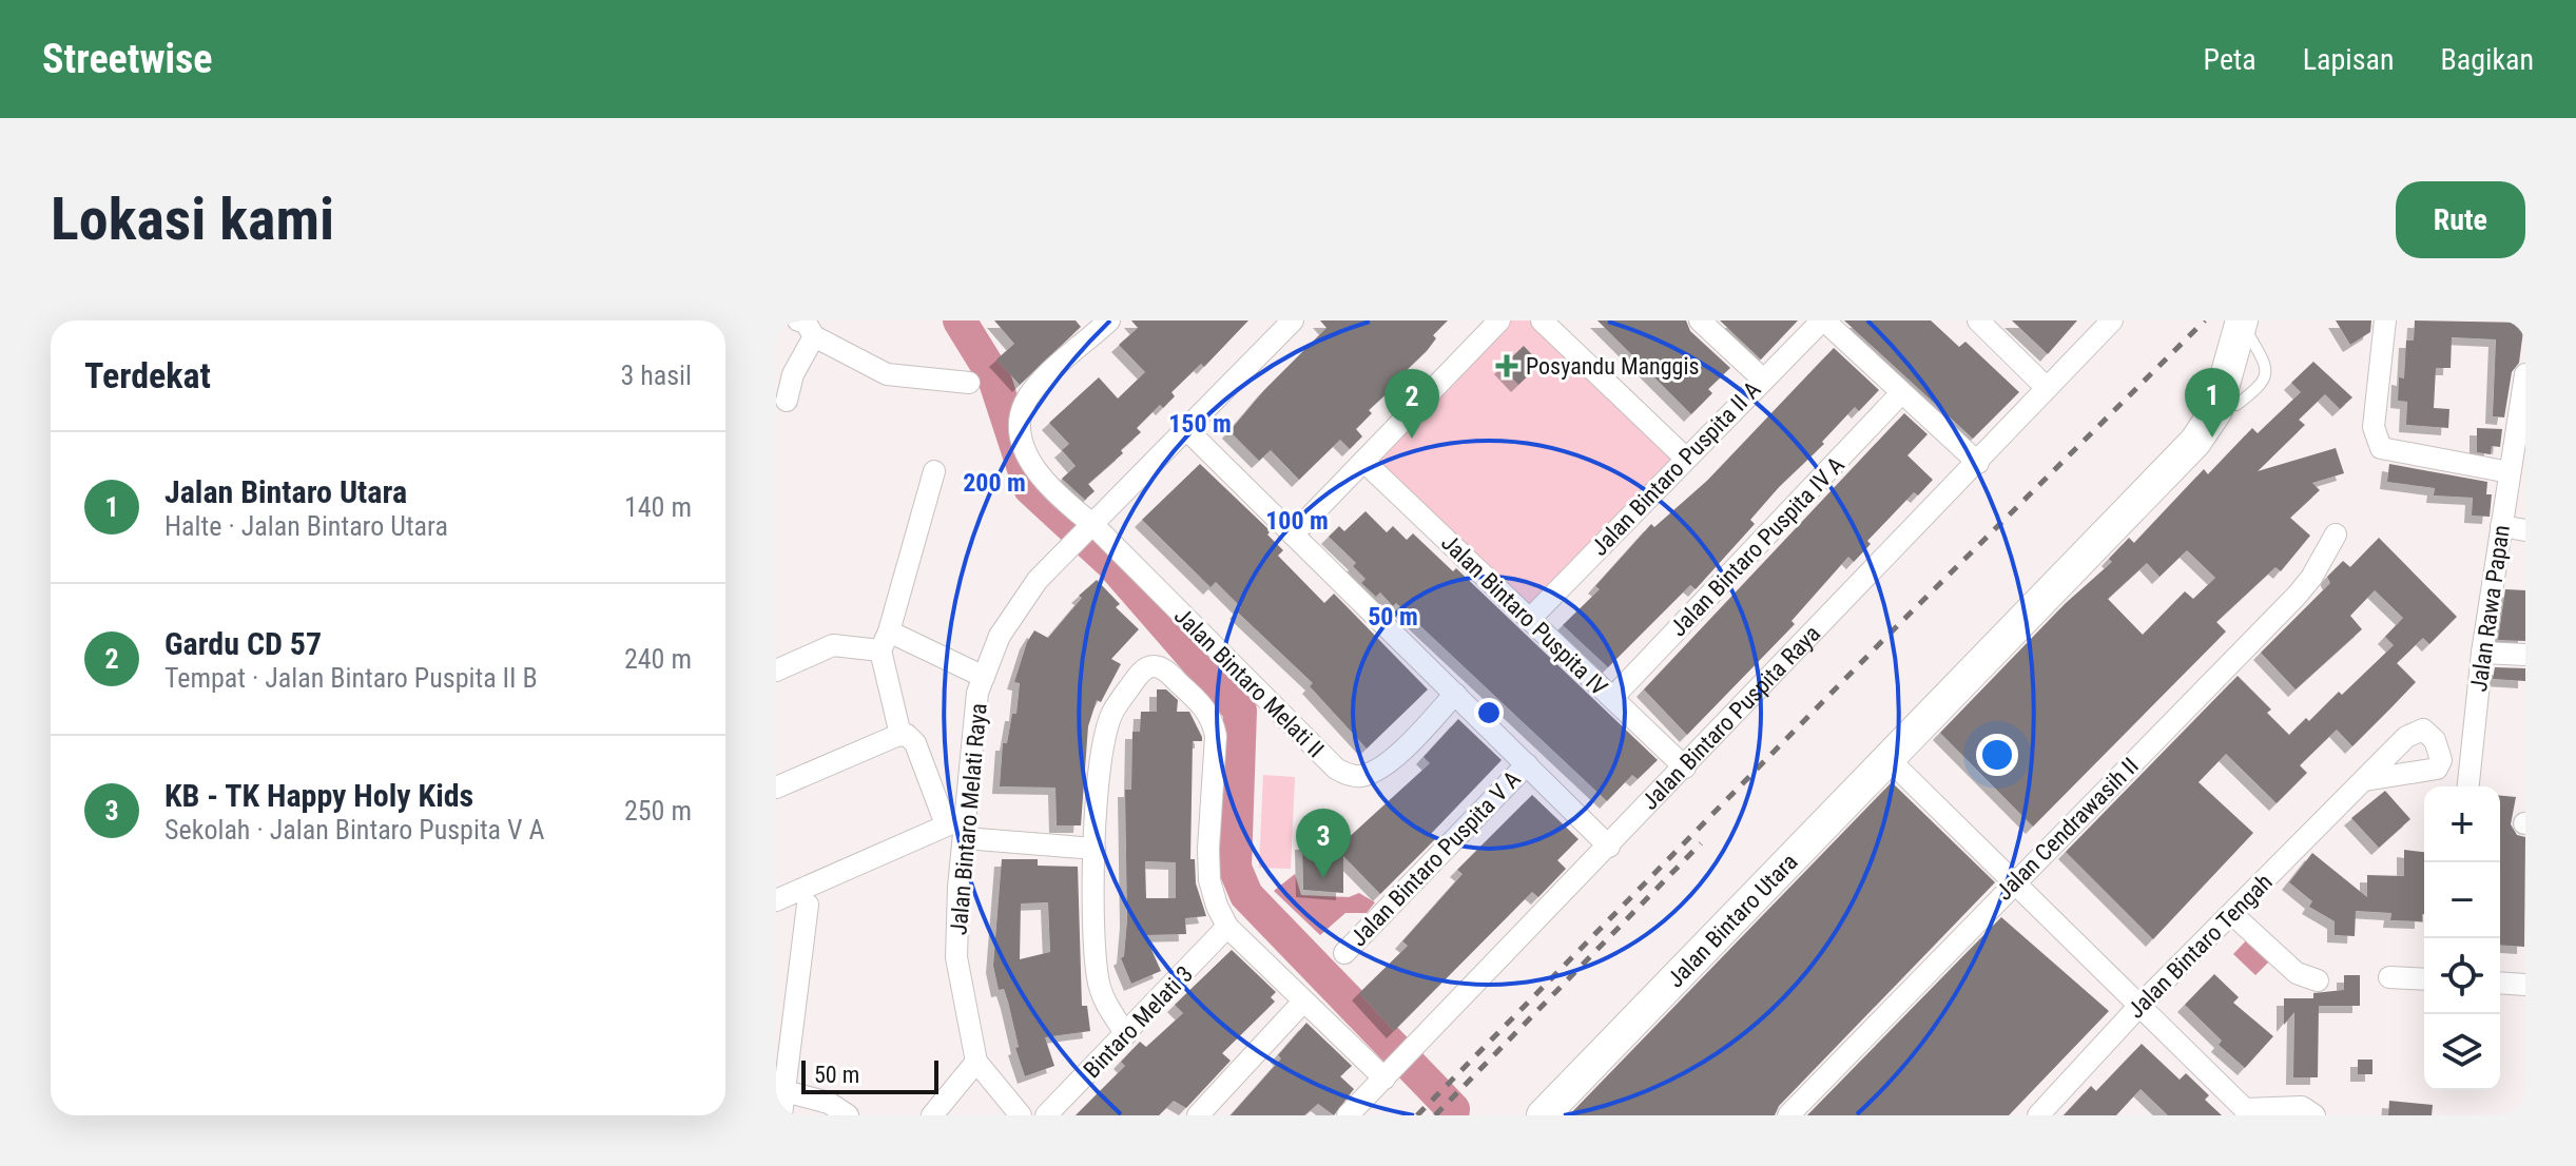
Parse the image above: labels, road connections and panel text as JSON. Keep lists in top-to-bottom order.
{
  "streets": {
    "main road": ["Jalan Bintaro Utara"],
    "street": [
      "Jalan Bintaro Puspita II A",
      "Jalan Bintaro Puspita IV A",
      "Jalan Rawa Papan",
      "Jalan Bintaro Puspita IV",
      "Jalan Bintaro Melati II",
      "Jalan Bintaro Puspita Raya",
      "Jalan Bintaro Melati Raya",
      "Jalan Cendrawasih II",
      "Jalan Bintaro Puspita V A",
      "Jalan Bintaro Tengah",
      "Bintaro Melati 3"
    ]
  },
  "crossings": [
    ["Jalan Bintaro Puspita II A", "Jalan Bintaro Puspita IV"],
    ["Jalan Bintaro Puspita IV A", "Jalan Bintaro Puspita IV"],
    ["Jalan Bintaro Puspita IV", "Jalan Bintaro Puspita Raya"],
    ["Jalan Bintaro Melati II", "Jalan Bintaro Melati Raya"]
  ],
  "places": {
    "health": ["Posyandu Manggis"]
  },
  "scale_bar": "50 m",
  "page": {
    "header": "Streetwise",
    "nav": ["Peta", "Lapisan", "Bagikan"],
    "buttons": "Rute",
    "title": "Lokasi kami",
    "heading": ["Terdekat", "3 hasil"],
    "pins": ["1", "2", "3"],
    "list": [
      {
        "mark": "1",
        "name": "Jalan Bintaro Utara",
        "note": "Halte · Jalan Bintaro Utara",
        "value": "140 m"
      },
      {
        "mark": "2",
        "name": "Gardu CD 57",
        "note": "Tempat · Jalan Bintaro Puspita II B",
        "value": "240 m"
      },
      {
        "mark": "3",
        "name": "KB - TK Happy Holy Kids",
        "note": "Sekolah · Jalan Bintaro Puspita V A",
        "value": "250 m"
      }
    ],
    "map_buttons": ["+", "−"],
    "scale": "50 m"
  },
  "rings": [
    "150 m",
    "200 m",
    "100 m",
    "50 m"
  ]
}
